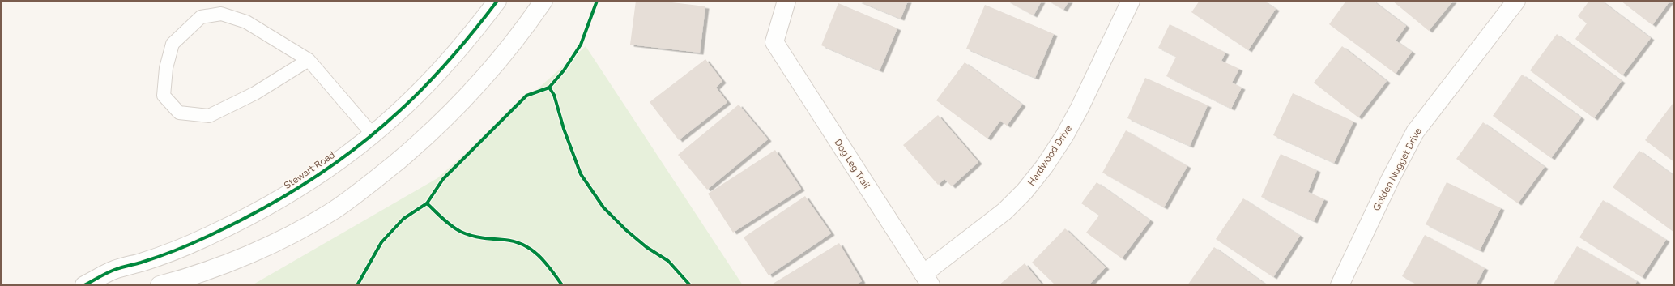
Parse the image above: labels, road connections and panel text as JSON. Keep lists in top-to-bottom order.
{
  "streets": {
    "street": [
      "Hardwood Drive",
      "Dog Leg Trail",
      "Golden Nugget Drive",
      "Stewart Road"
    ]
  },
  "crossings": [
    ["Hardwood Drive", "Dog Leg Trail"]
  ]
}
